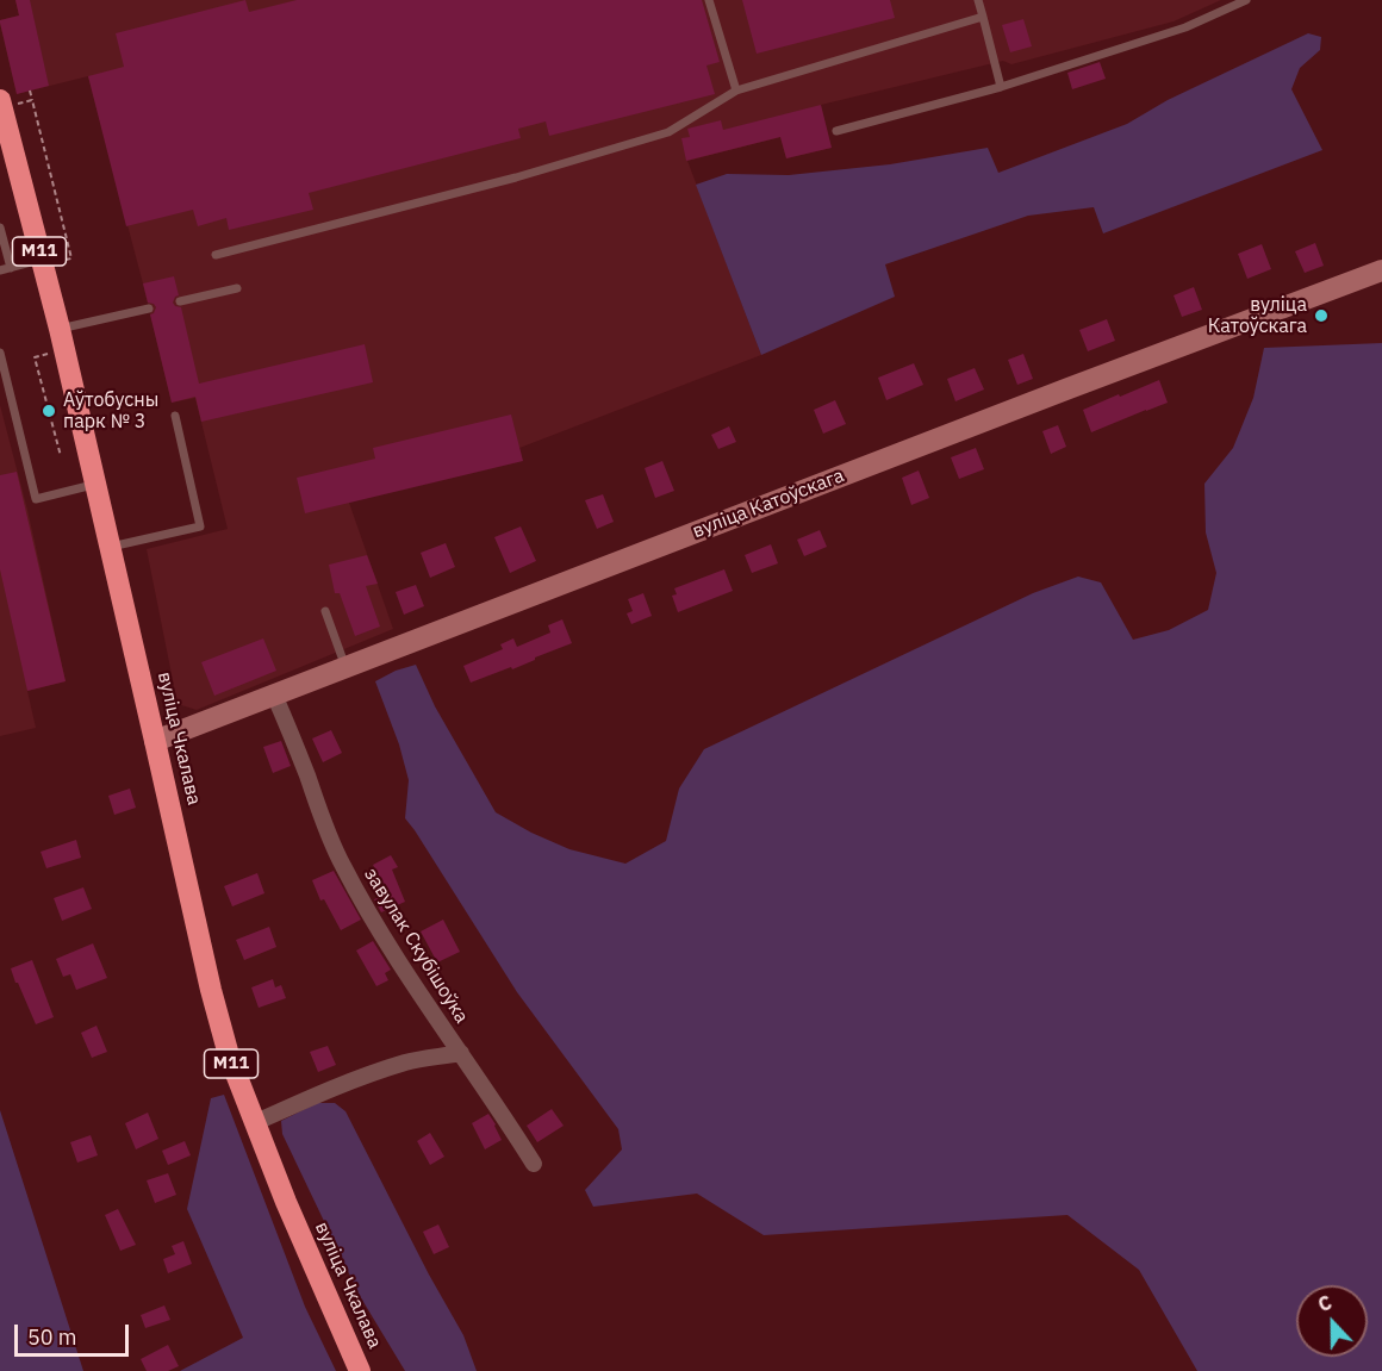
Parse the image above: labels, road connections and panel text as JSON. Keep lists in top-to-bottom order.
{
  "streets": {
    "highway": ["М11", "вуліца Чкалава"],
    "main road": ["вуліца Катоўскага"],
    "street": ["завулак Скубішоўка"]
  },
  "crossings": [
    ["вуліца Катоўскага", "вуліца Чкалава"],
    ["вуліца Катоўскага", "завулак Скубішоўка"]
  ],
  "places": ["вуліца Катоўскага", "Аўтобусны парк № 3"],
  "scale_bar": "50 m",
  "north": "top"
}
